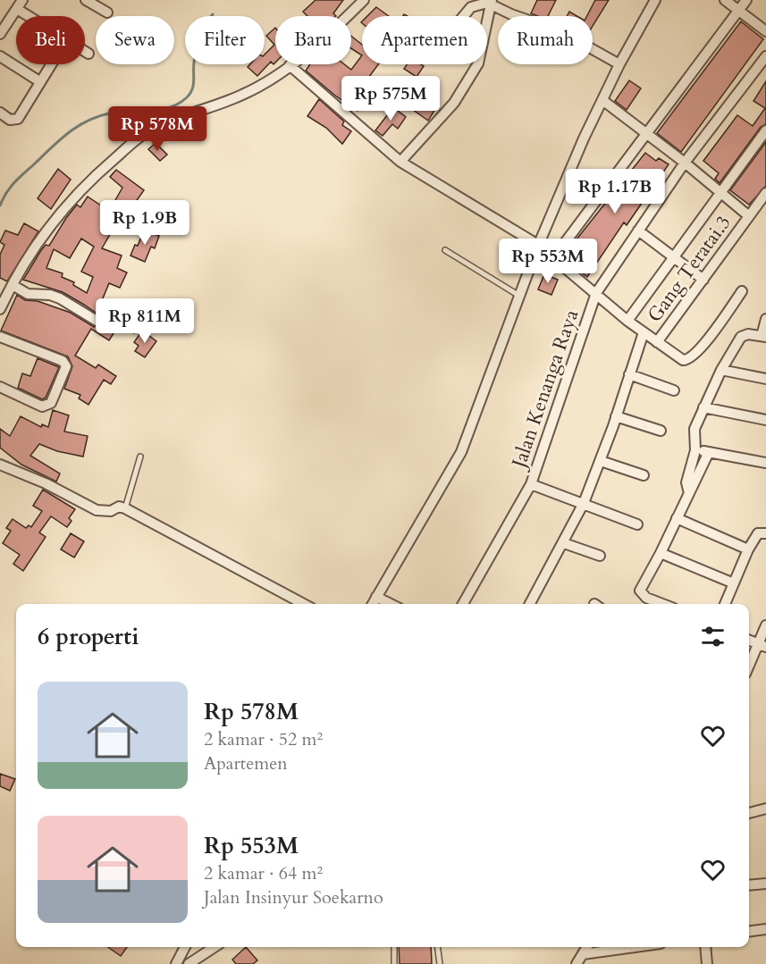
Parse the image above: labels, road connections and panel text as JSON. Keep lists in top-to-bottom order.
{
  "streets": {
    "street": ["Gang Teratai.3", "Jalan Kenanga Raya"]
  },
  "page": {
    "chip": [
      "Beli",
      "Sewa",
      "Filter",
      "Baru",
      "Apartemen",
      "Rumah"
    ],
    "price": [
      "Rp 575M",
      "Rp 578M",
      "Rp 1.17B",
      "Rp 1.9B",
      "Rp 553M",
      "Rp 811M"
    ],
    "heading": "6 properti",
    "list": [
      {
        "name": "Rp 578M",
        "note": "2 kamar · 52 m² · Apartemen"
      },
      {
        "name": "Rp 553M",
        "note": "2 kamar · 64 m² · Jalan Insinyur Soekarno"
      }
    ]
  }
}
